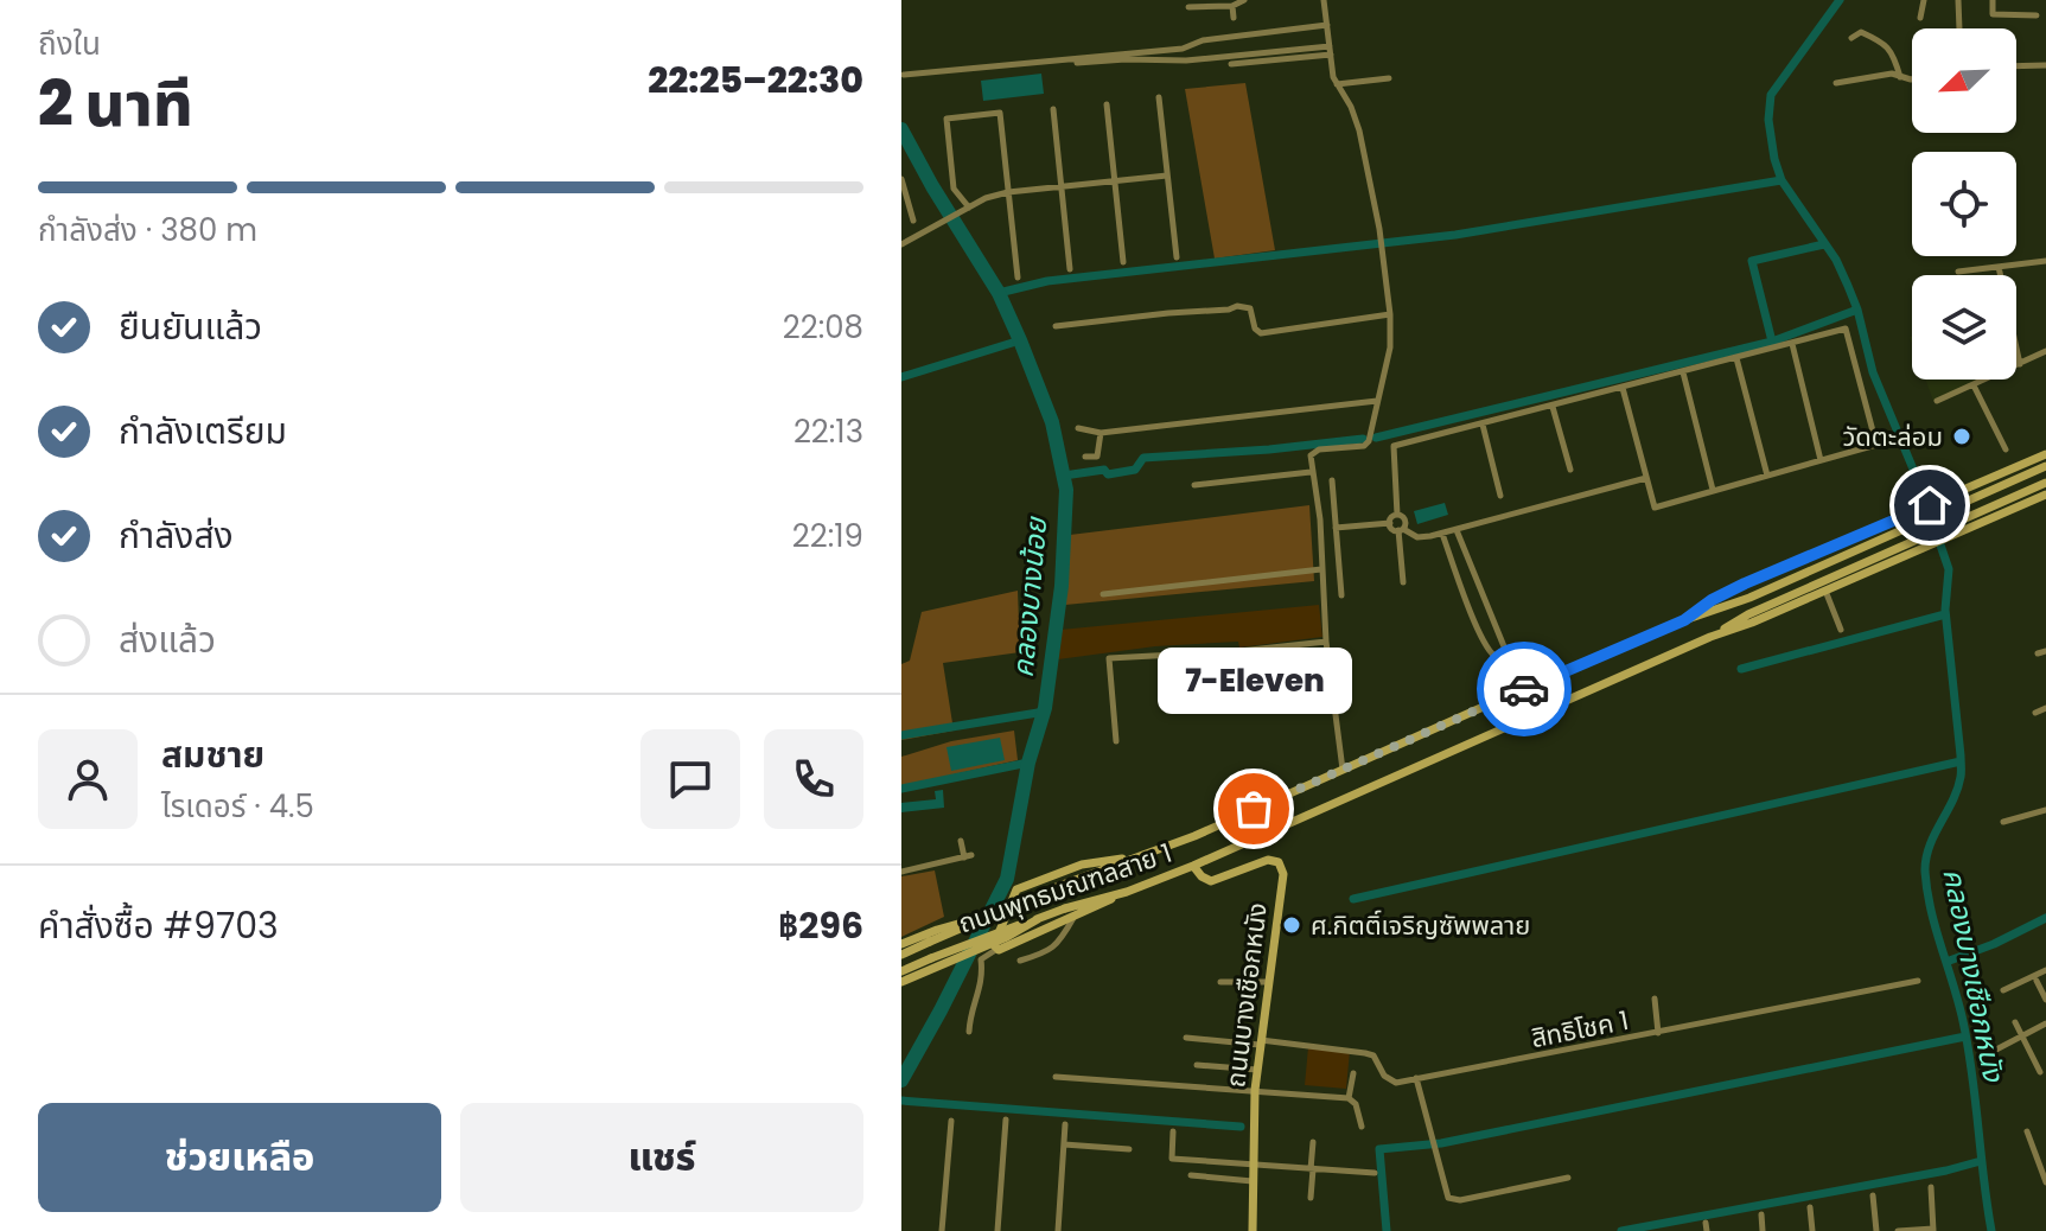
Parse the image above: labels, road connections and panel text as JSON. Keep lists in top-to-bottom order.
{
  "streets": {
    "main road": ["ถนนพุทธมณฑลสาย 1", "ถนนบางเชือกหนัง"],
    "street": ["สิทธิโชค 1"]
  },
  "crossings": [
    ["ถนนพุทธมณฑลสาย 1", "ถนนบางเชือกหนัง"]
  ],
  "water": ["คลองบางน้อย", "คลองบางเชือกหนัง"],
  "places": ["วัดตะล่อม", "7-Eleven", "ศ.กิตติ์เจริญซัพพลาย"],
  "north": "bottom left",
  "page": {
    "heading": ["2 นาที", "ถึงใน", "22:25–22:30"],
    "panel": [
      "สมชาย",
      "ไรเดอร์ · 4.5",
      "คำสั่งซื้อ #9703",
      "฿296"
    ],
    "bar": "กำลังส่ง · 380 m",
    "list": [
      ["ยืนยันแล้ว", "22:08"],
      ["กำลังเตรียม", "22:13"],
      ["กำลังส่ง", "22:19"],
      "ส่งแล้ว"
    ],
    "bubble": "7-Eleven",
    "buttons": ["ช่วยเหลือ", "แชร์"]
  }
}
